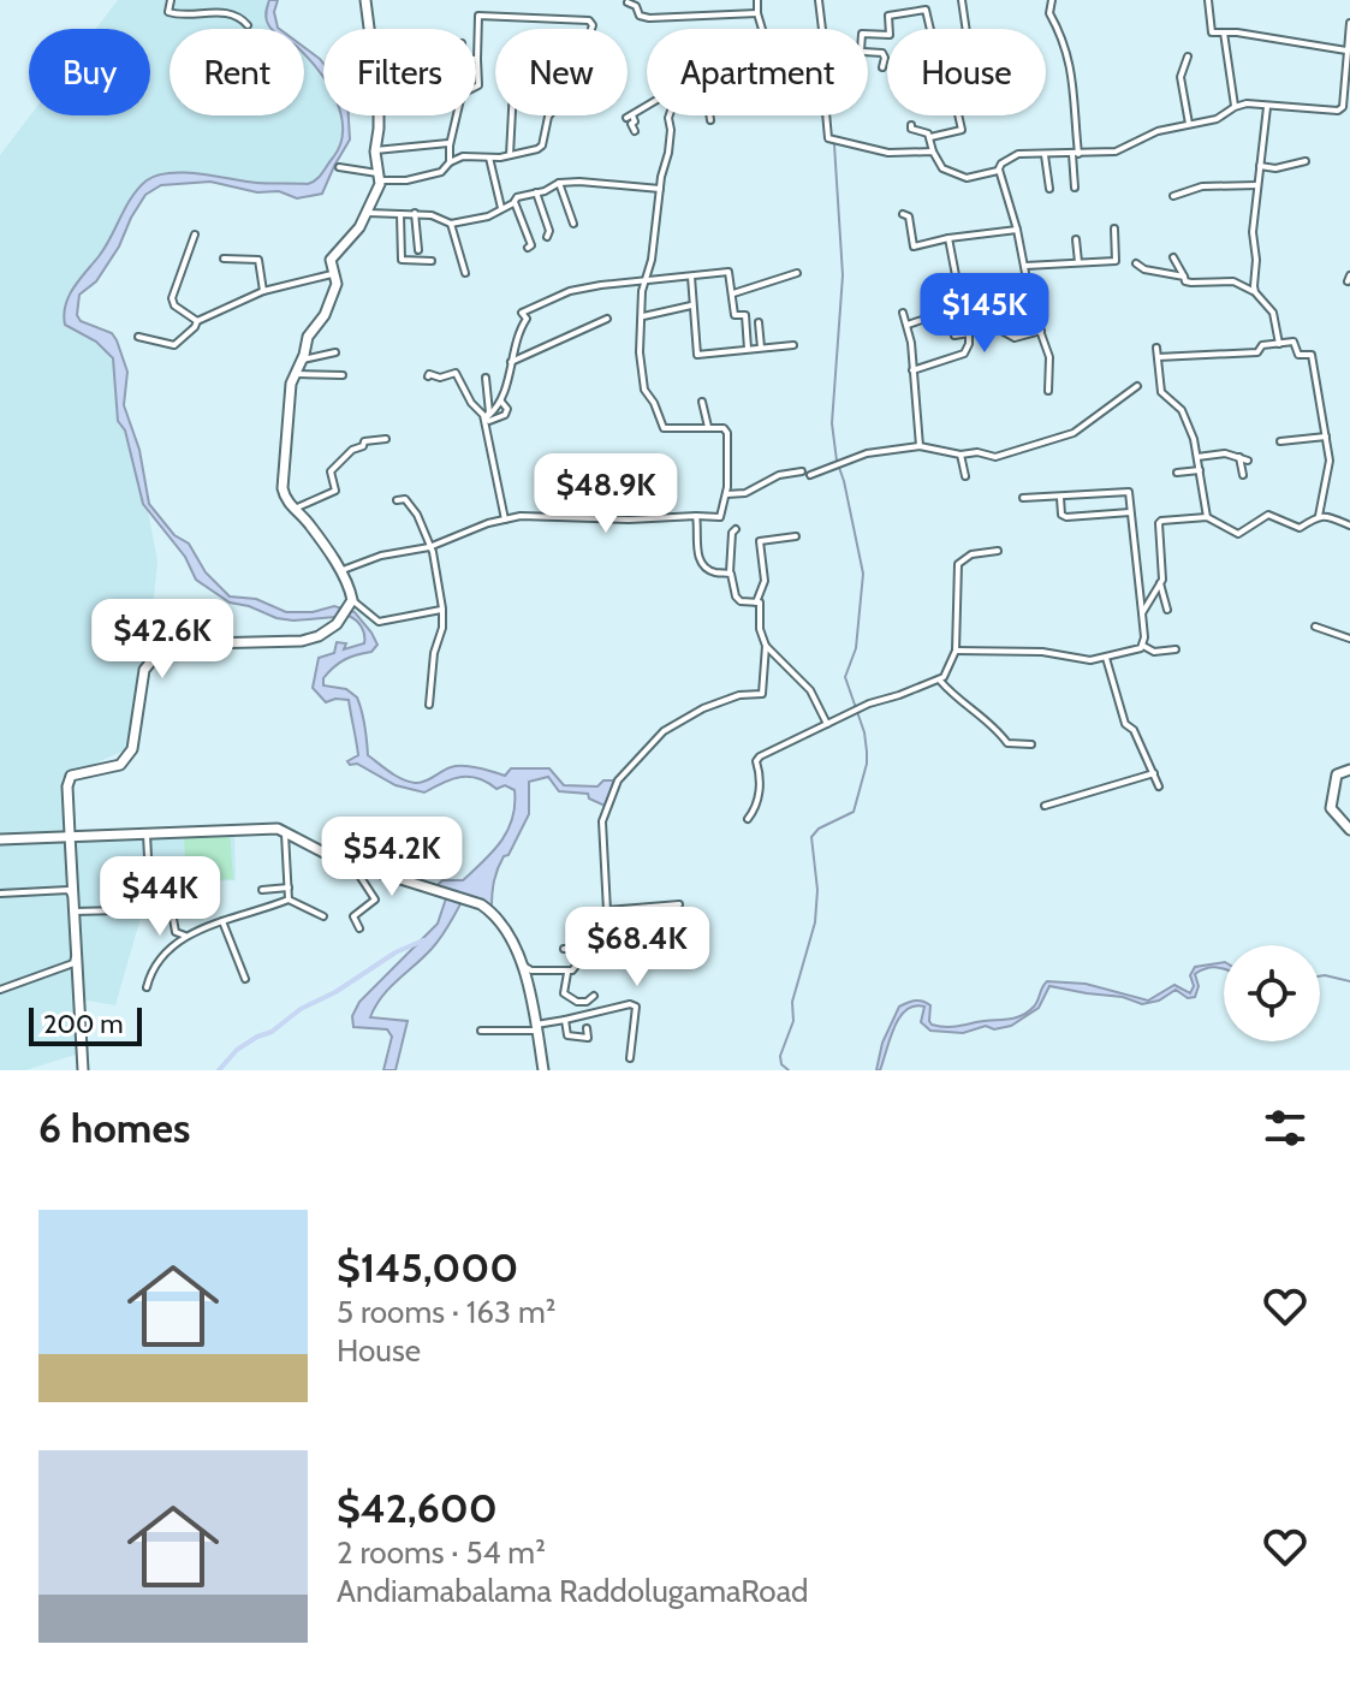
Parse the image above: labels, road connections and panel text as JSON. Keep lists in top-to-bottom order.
{
  "scale_bar": "200 m",
  "page": {
    "chip": [
      "Buy",
      "Rent",
      "Filters",
      "New",
      "Apartment",
      "House"
    ],
    "price": [
      "$145K",
      "$48.9K",
      "$42.6K",
      "$54.2K",
      "$44K",
      "$68.4K"
    ],
    "scale": "200 m",
    "heading": "6 homes",
    "list": [
      {
        "name": "$145,000",
        "note": "5 rooms · 163 m² · House"
      },
      {
        "name": "$42,600",
        "note": "2 rooms · 54 m² · Andiamabalama RaddolugamaRoad"
      }
    ]
  }
}
